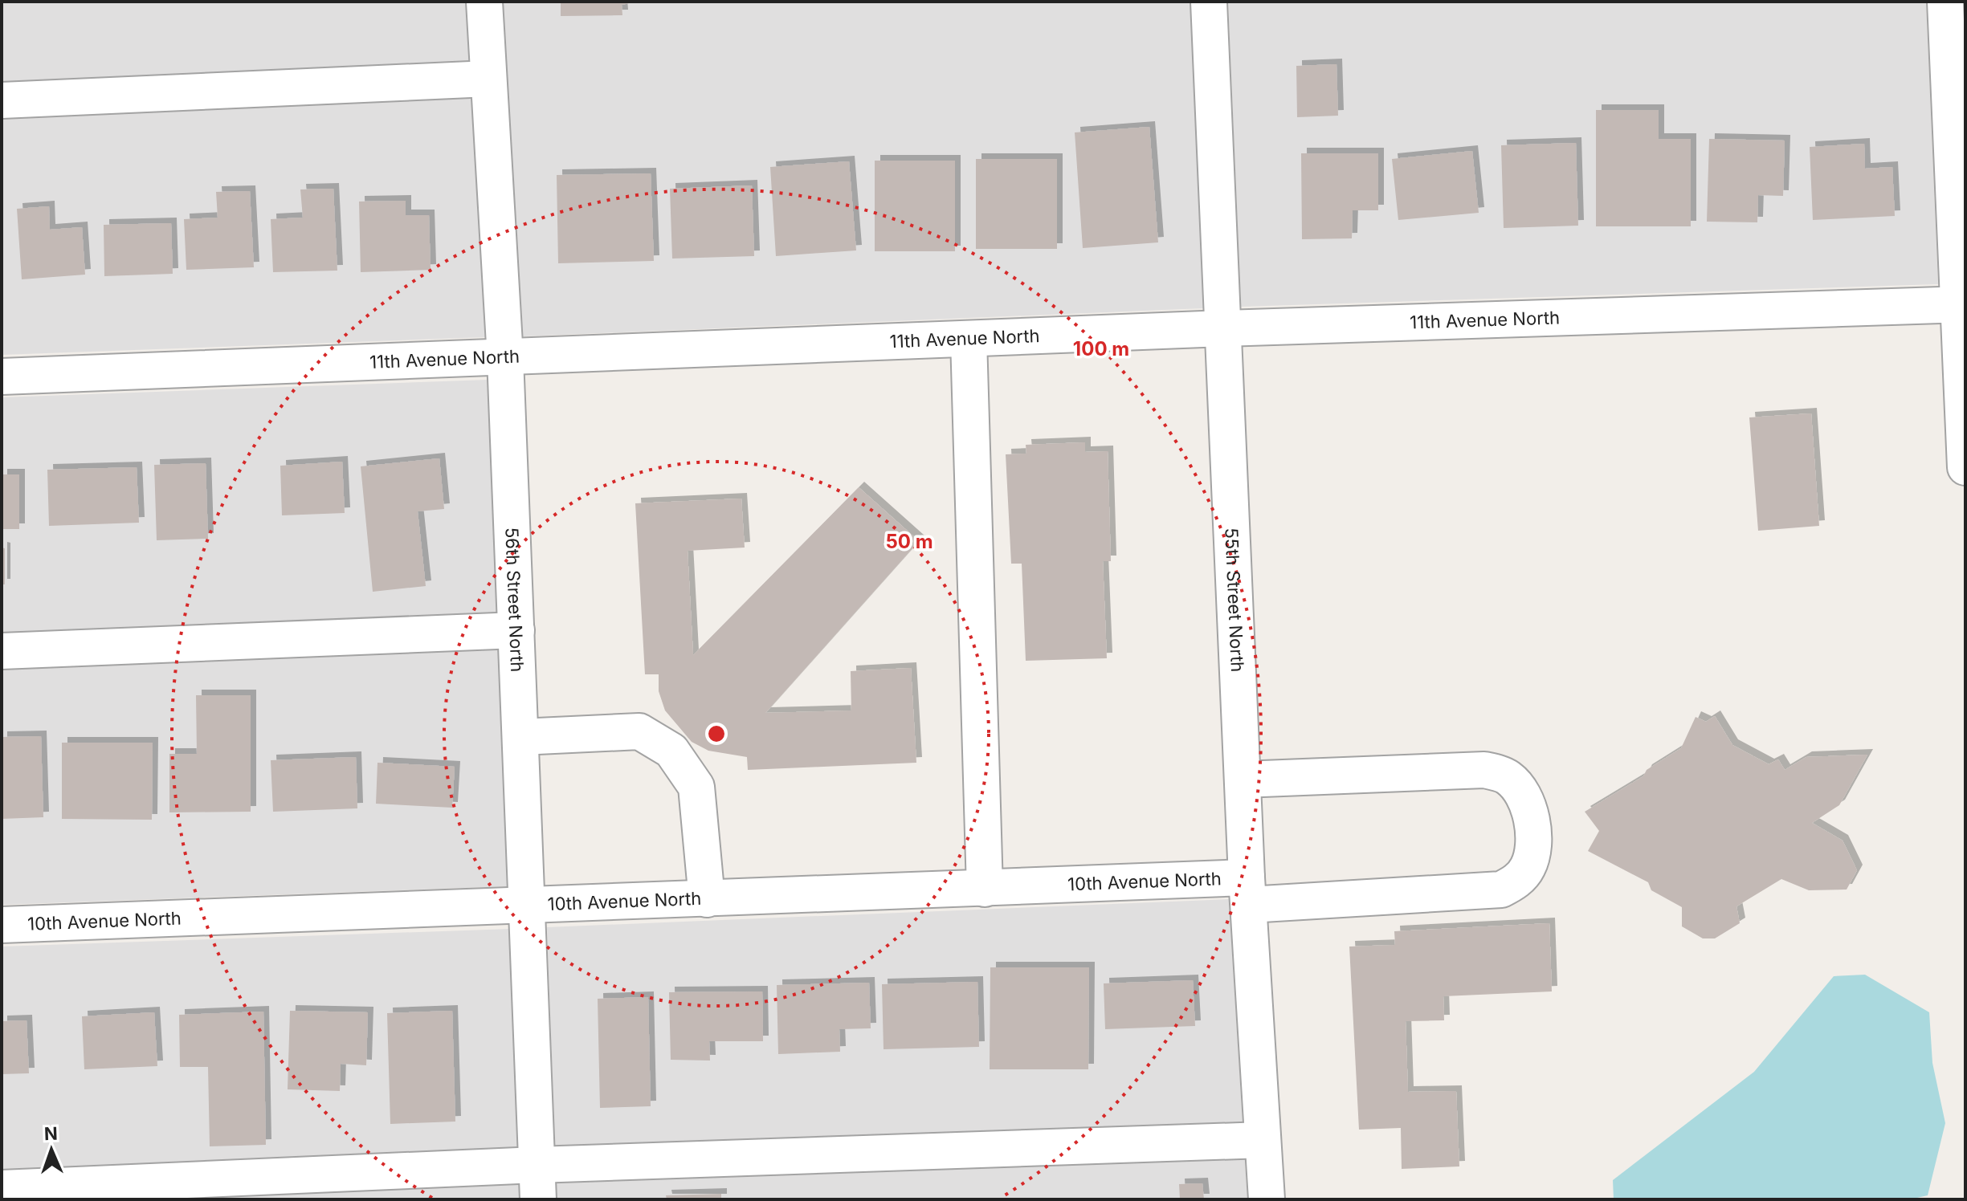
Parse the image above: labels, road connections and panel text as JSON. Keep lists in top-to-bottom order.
{
  "streets": {
    "street": [
      "11th Avenue North",
      "56th Street North",
      "55th Street North",
      "10th Avenue North"
    ]
  },
  "crossings": [
    ["11th Avenue North", "56th Street North"],
    ["11th Avenue North", "55th Street North"],
    ["56th Street North", "10th Avenue North"],
    ["55th Street North", "10th Avenue North"]
  ],
  "north": "top",
  "rings": ["100 m", "50 m"]
}
